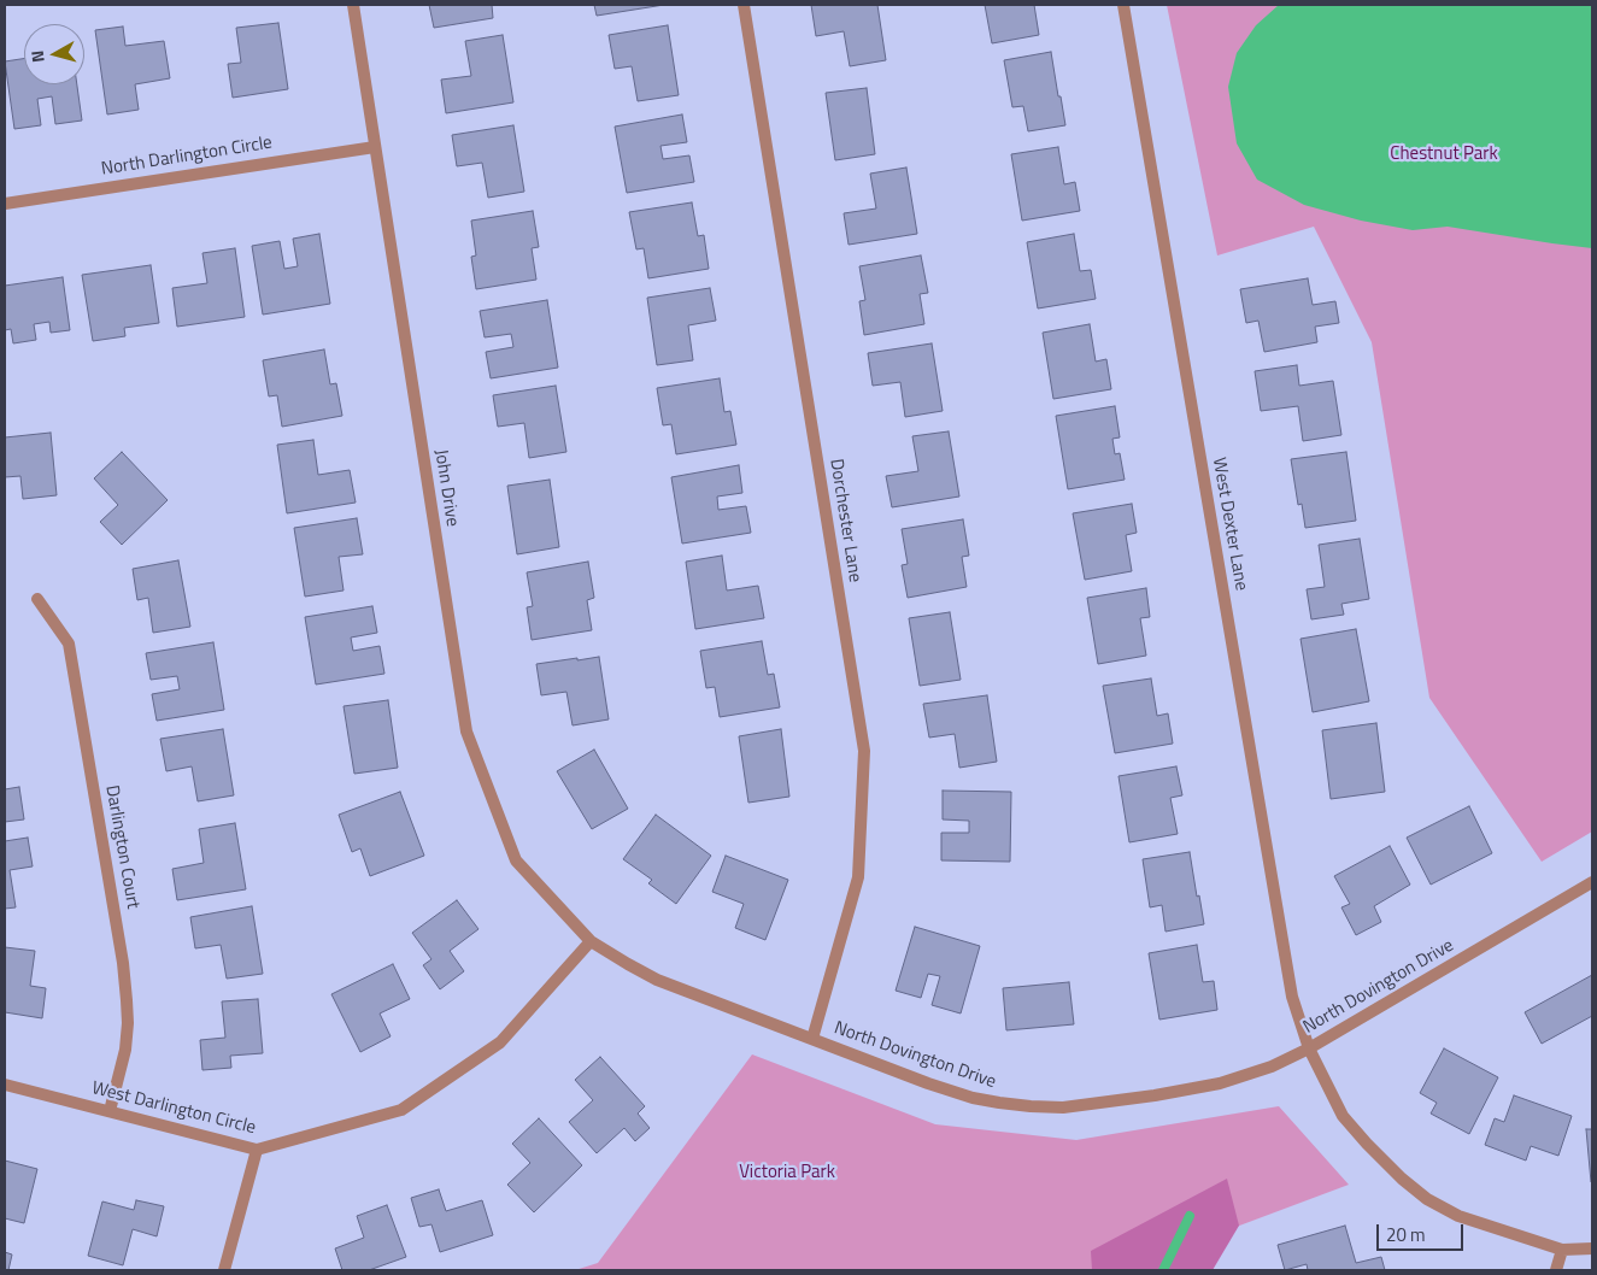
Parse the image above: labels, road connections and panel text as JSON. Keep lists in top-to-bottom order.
{
  "streets": {
    "street": [
      "North Darlington Circle",
      "John Drive",
      "Dorchester Lane",
      "West Dexter Lane",
      "Darlington Court",
      "North Dovington Drive",
      "West Darlington Circle"
    ]
  },
  "crossings": [
    ["North Darlington Circle", "John Drive"],
    ["John Drive", "North Dovington Drive"],
    ["John Drive", "West Darlington Circle"],
    ["Dorchester Lane", "North Dovington Drive"],
    ["West Dexter Lane", "North Dovington Drive"],
    ["Darlington Court", "West Darlington Circle"],
    ["North Dovington Drive", "West Darlington Circle"]
  ],
  "parks": ["Chestnut Park", "Victoria Park"],
  "scale_bar": "20 m",
  "north": "left"
}
